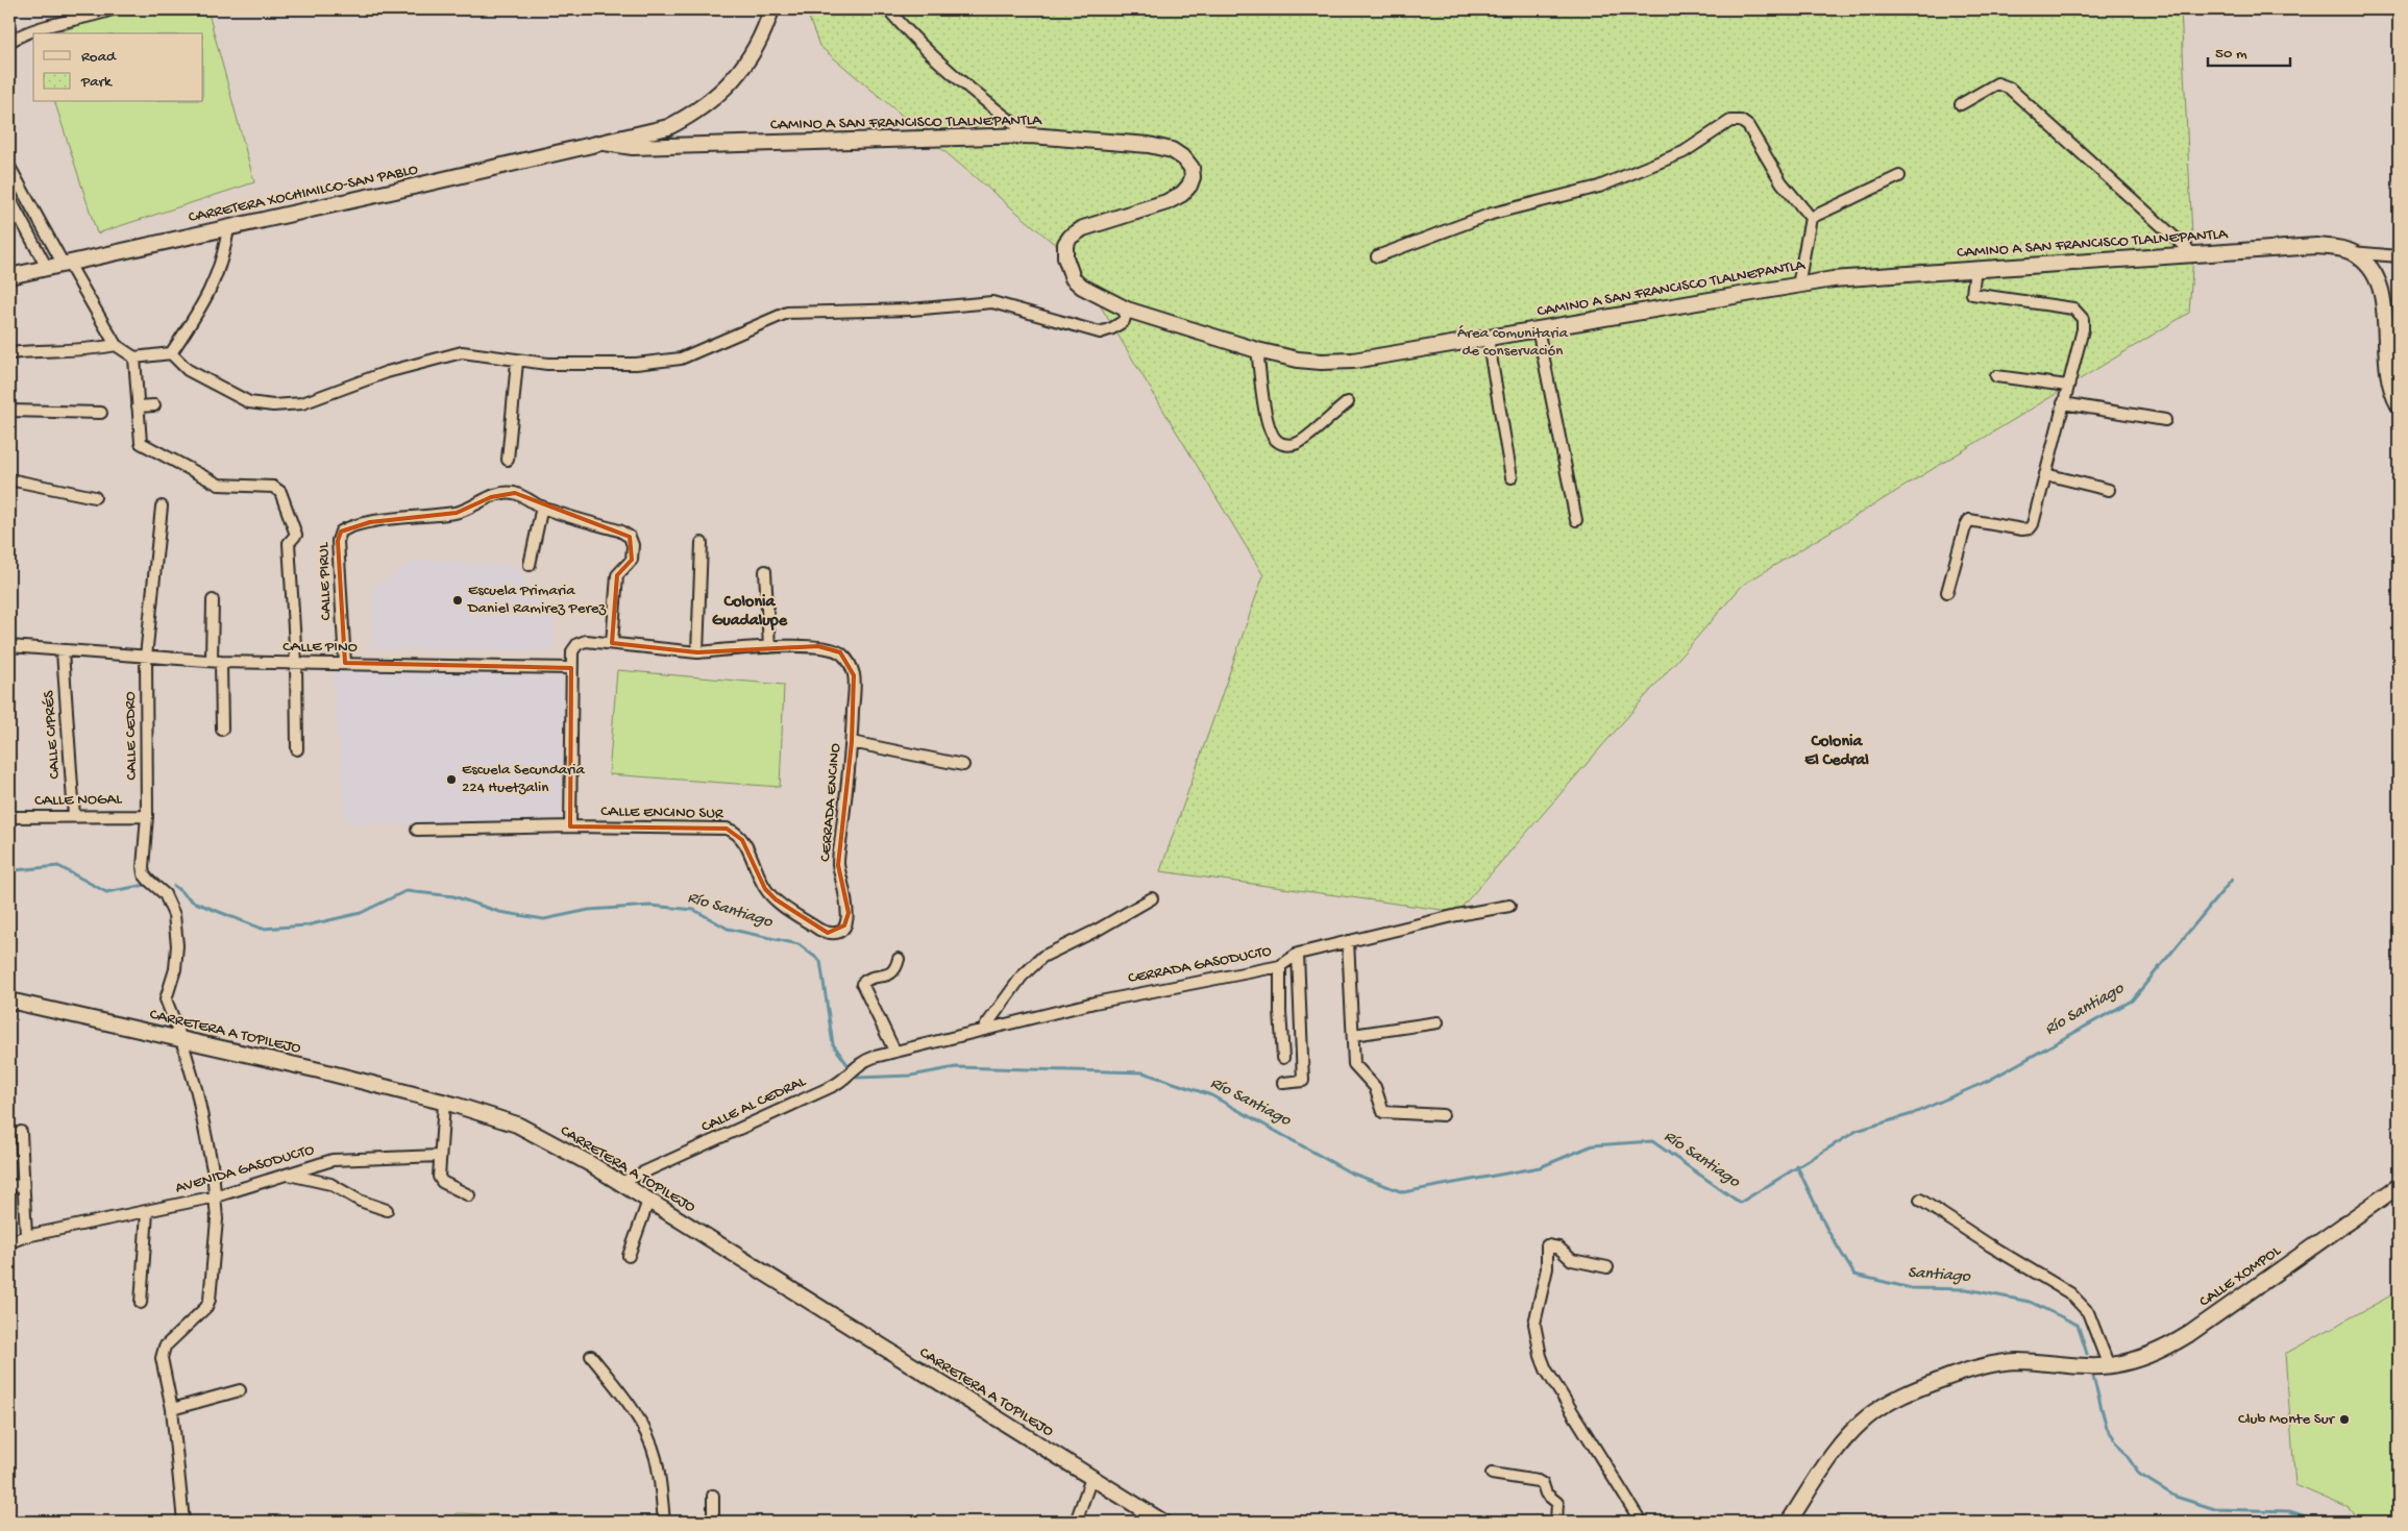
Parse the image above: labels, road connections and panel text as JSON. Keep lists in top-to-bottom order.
{
  "streets": {
    "street": [
      "CAMINO A SAN FRANCISCO TLALNEPANTLA",
      "CARRETERA XOCHIMILCO-SAN PABLO",
      "CALLE PIRUL",
      "CALLE PINO",
      "CALLE CIPRÉS",
      "CALLE CEDRO",
      "CALLE NOGAL",
      "CERRADA ENCINO",
      "CALLE ENCINO SUR",
      "CERRADA GASODUCTO",
      "CARRETERA A TOPILEJO",
      "CALLE AL CEDRAL",
      "AVENIDA GASODUCTO",
      "CALLE XOMPOL"
    ]
  },
  "crossings": [
    ["CAMINO A SAN FRANCISCO TLALNEPANTLA", "CARRETERA XOCHIMILCO-SAN PABLO"],
    ["CALLE PIRUL", "CALLE PINO"],
    ["CALLE PINO", "CALLE CIPRÉS"],
    ["CALLE PINO", "CALLE CEDRO"],
    ["CALLE CIPRÉS", "CALLE NOGAL"],
    ["CALLE CEDRO", "CALLE NOGAL"],
    ["CALLE CEDRO", "CARRETERA A TOPILEJO"],
    ["CALLE CEDRO", "AVENIDA GASODUCTO"],
    ["CERRADA ENCINO", "CALLE ENCINO SUR"],
    ["CERRADA GASODUCTO", "CALLE AL CEDRAL"],
    ["CARRETERA A TOPILEJO", "CALLE AL CEDRAL"]
  ],
  "districts": ["Colonia Guadalupe", "Colonia El Cedral"],
  "water": ["Río Santiago", "Santiago"],
  "parks": ["Área comunitaria de conservación"],
  "places": ["Escuela Primaria Daniel Ramirez Perez", "Escuela Secundaria 224 Huetzalin", "Club Monte Sur"],
  "legend": ["Road", "Park"],
  "scale_bar": "50 m"
}
